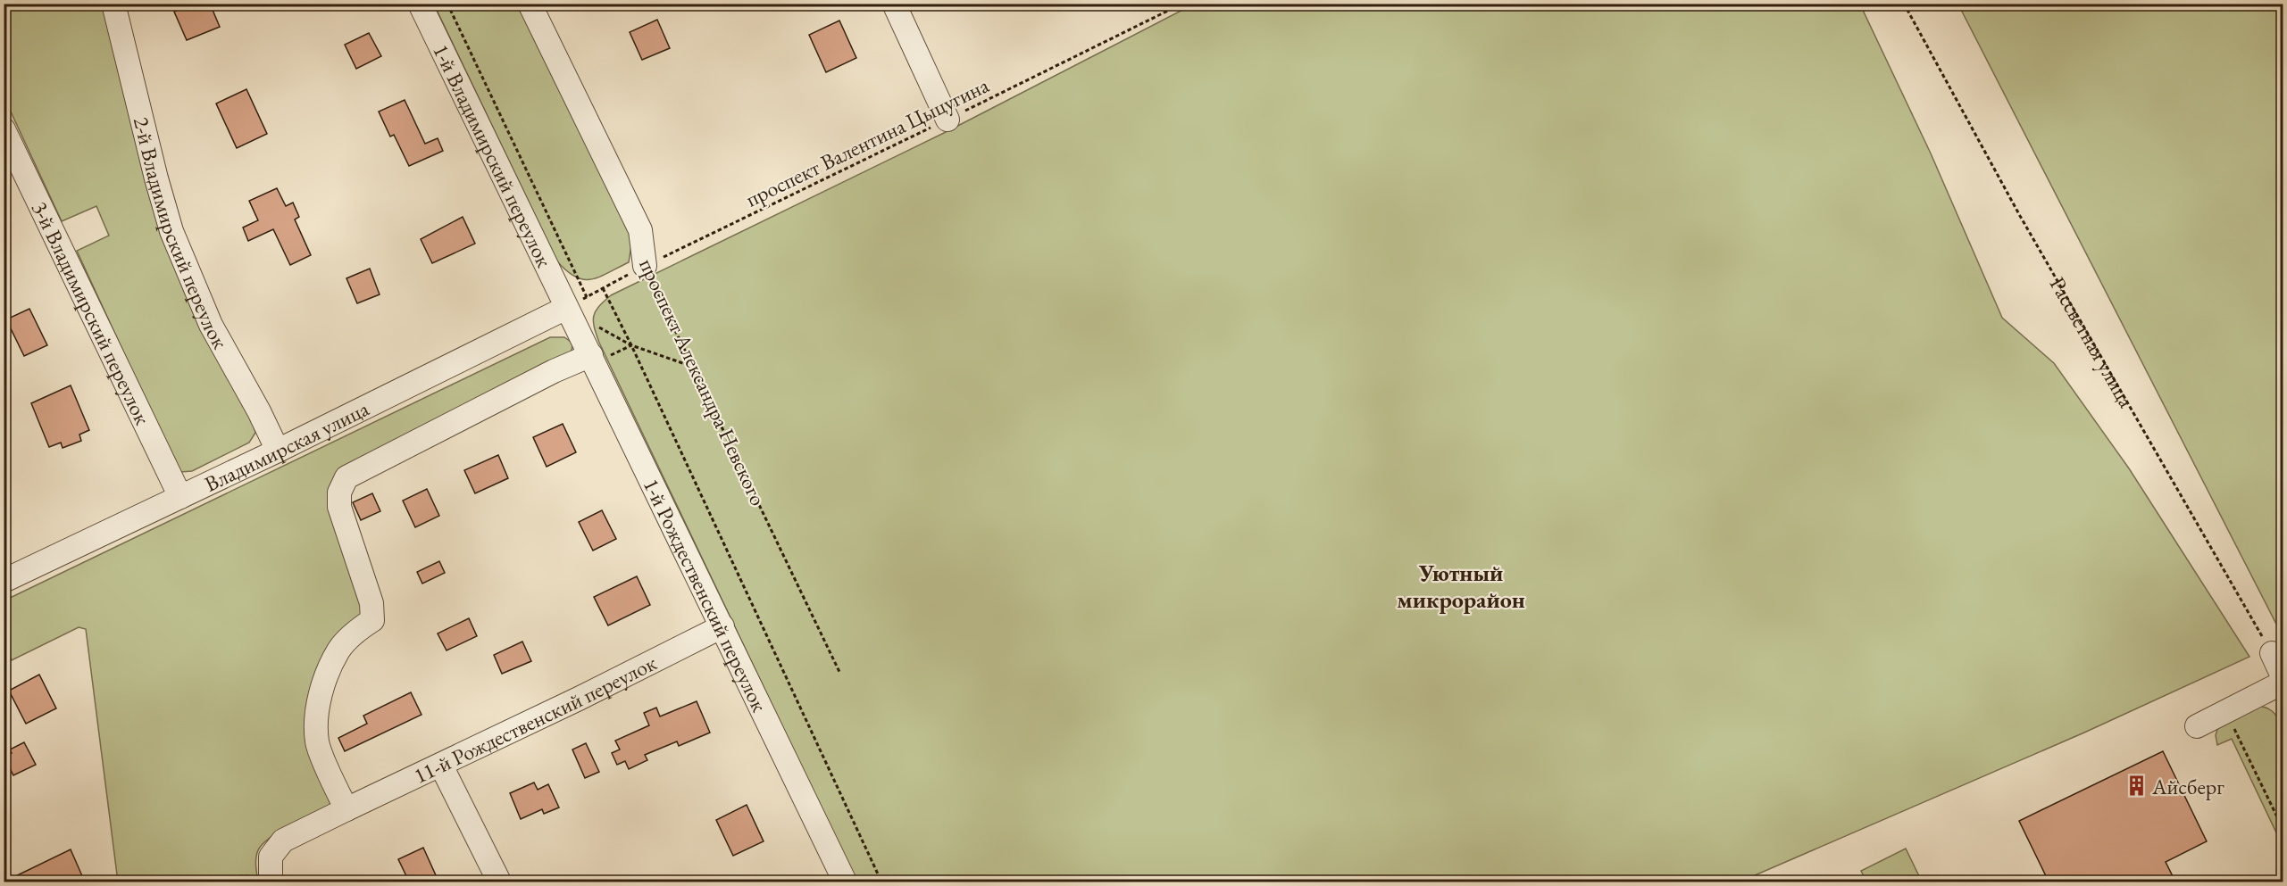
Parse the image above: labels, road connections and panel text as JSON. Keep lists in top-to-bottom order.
{
  "streets": {
    "street": [
      "1-й Владимирский переулок",
      "2-й Владимирский переулок",
      "3-й Владимирский переулок",
      "проспект Александра Невского",
      "Владимирская улица",
      "1-й Рождественский переулок",
      "11-й Рождественский переулок"
    ],
    "path": ["проспект Валентина Цыцугина", "Рассветная улица"]
  },
  "crossings": [
    ["проспект Валентина Цыцугина", "1-й Владимирский переулок"],
    ["проспект Валентина Цыцугина", "проспект Александра Невского"],
    ["проспект Валентина Цыцугина", "Владимирская улица"],
    ["проспект Валентина Цыцугина", "1-й Рождественский переулок"],
    ["1-й Владимирский переулок", "Владимирская улица"],
    ["1-й Владимирский переулок", "1-й Рождественский переулок"],
    ["2-й Владимирский переулок", "Владимирская улица"],
    ["3-й Владимирский переулок", "Владимирская улица"],
    ["Владимирская улица", "1-й Рождественский переулок"],
    ["1-й Рождественский переулок", "11-й Рождественский переулок"]
  ],
  "districts": ["Уютный микрорайон"],
  "places": {
    "building": ["Айсберг"]
  }
}
